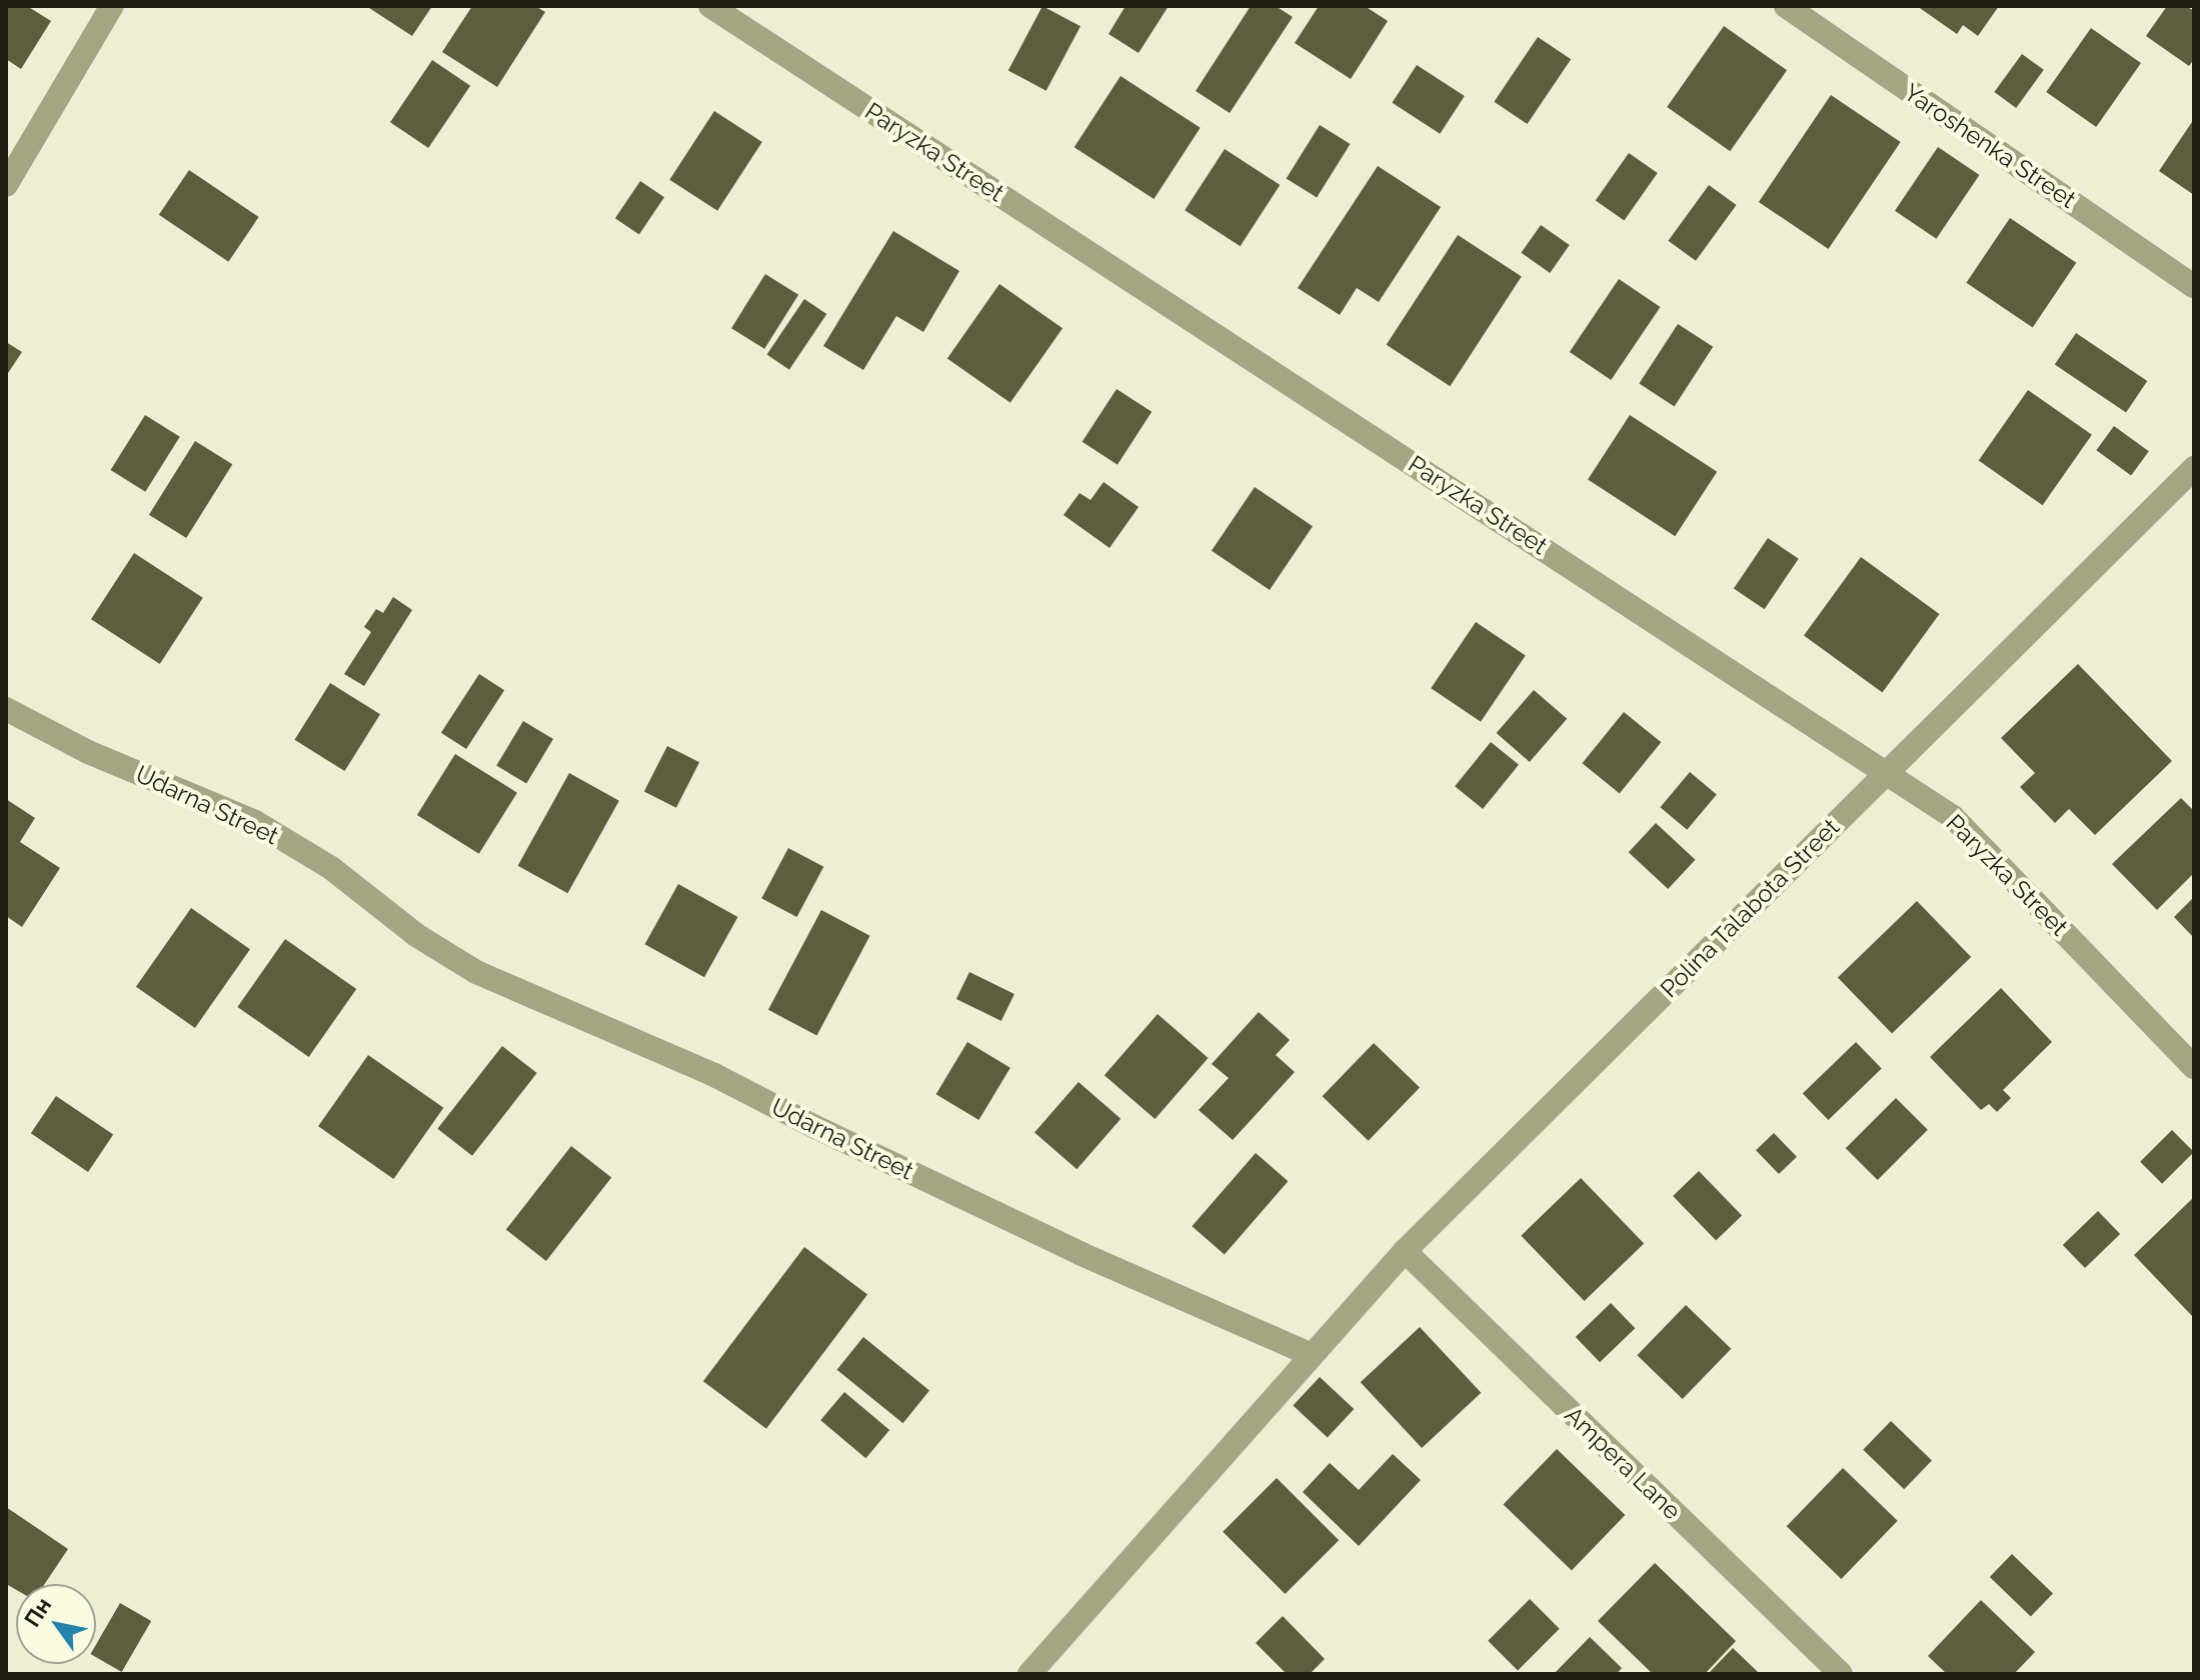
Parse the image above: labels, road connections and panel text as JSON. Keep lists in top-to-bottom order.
{
  "streets": {
    "street": [
      "Yaroshenka Street",
      "Paryzka Street",
      "Udarna Street",
      "Polina Talabota Street",
      "Ampera Lane"
    ]
  },
  "crossings": [
    ["Paryzka Street", "Polina Talabota Street"],
    ["Udarna Street", "Polina Talabota Street"],
    ["Polina Talabota Street", "Ampera Lane"]
  ],
  "north": "top left"
}
